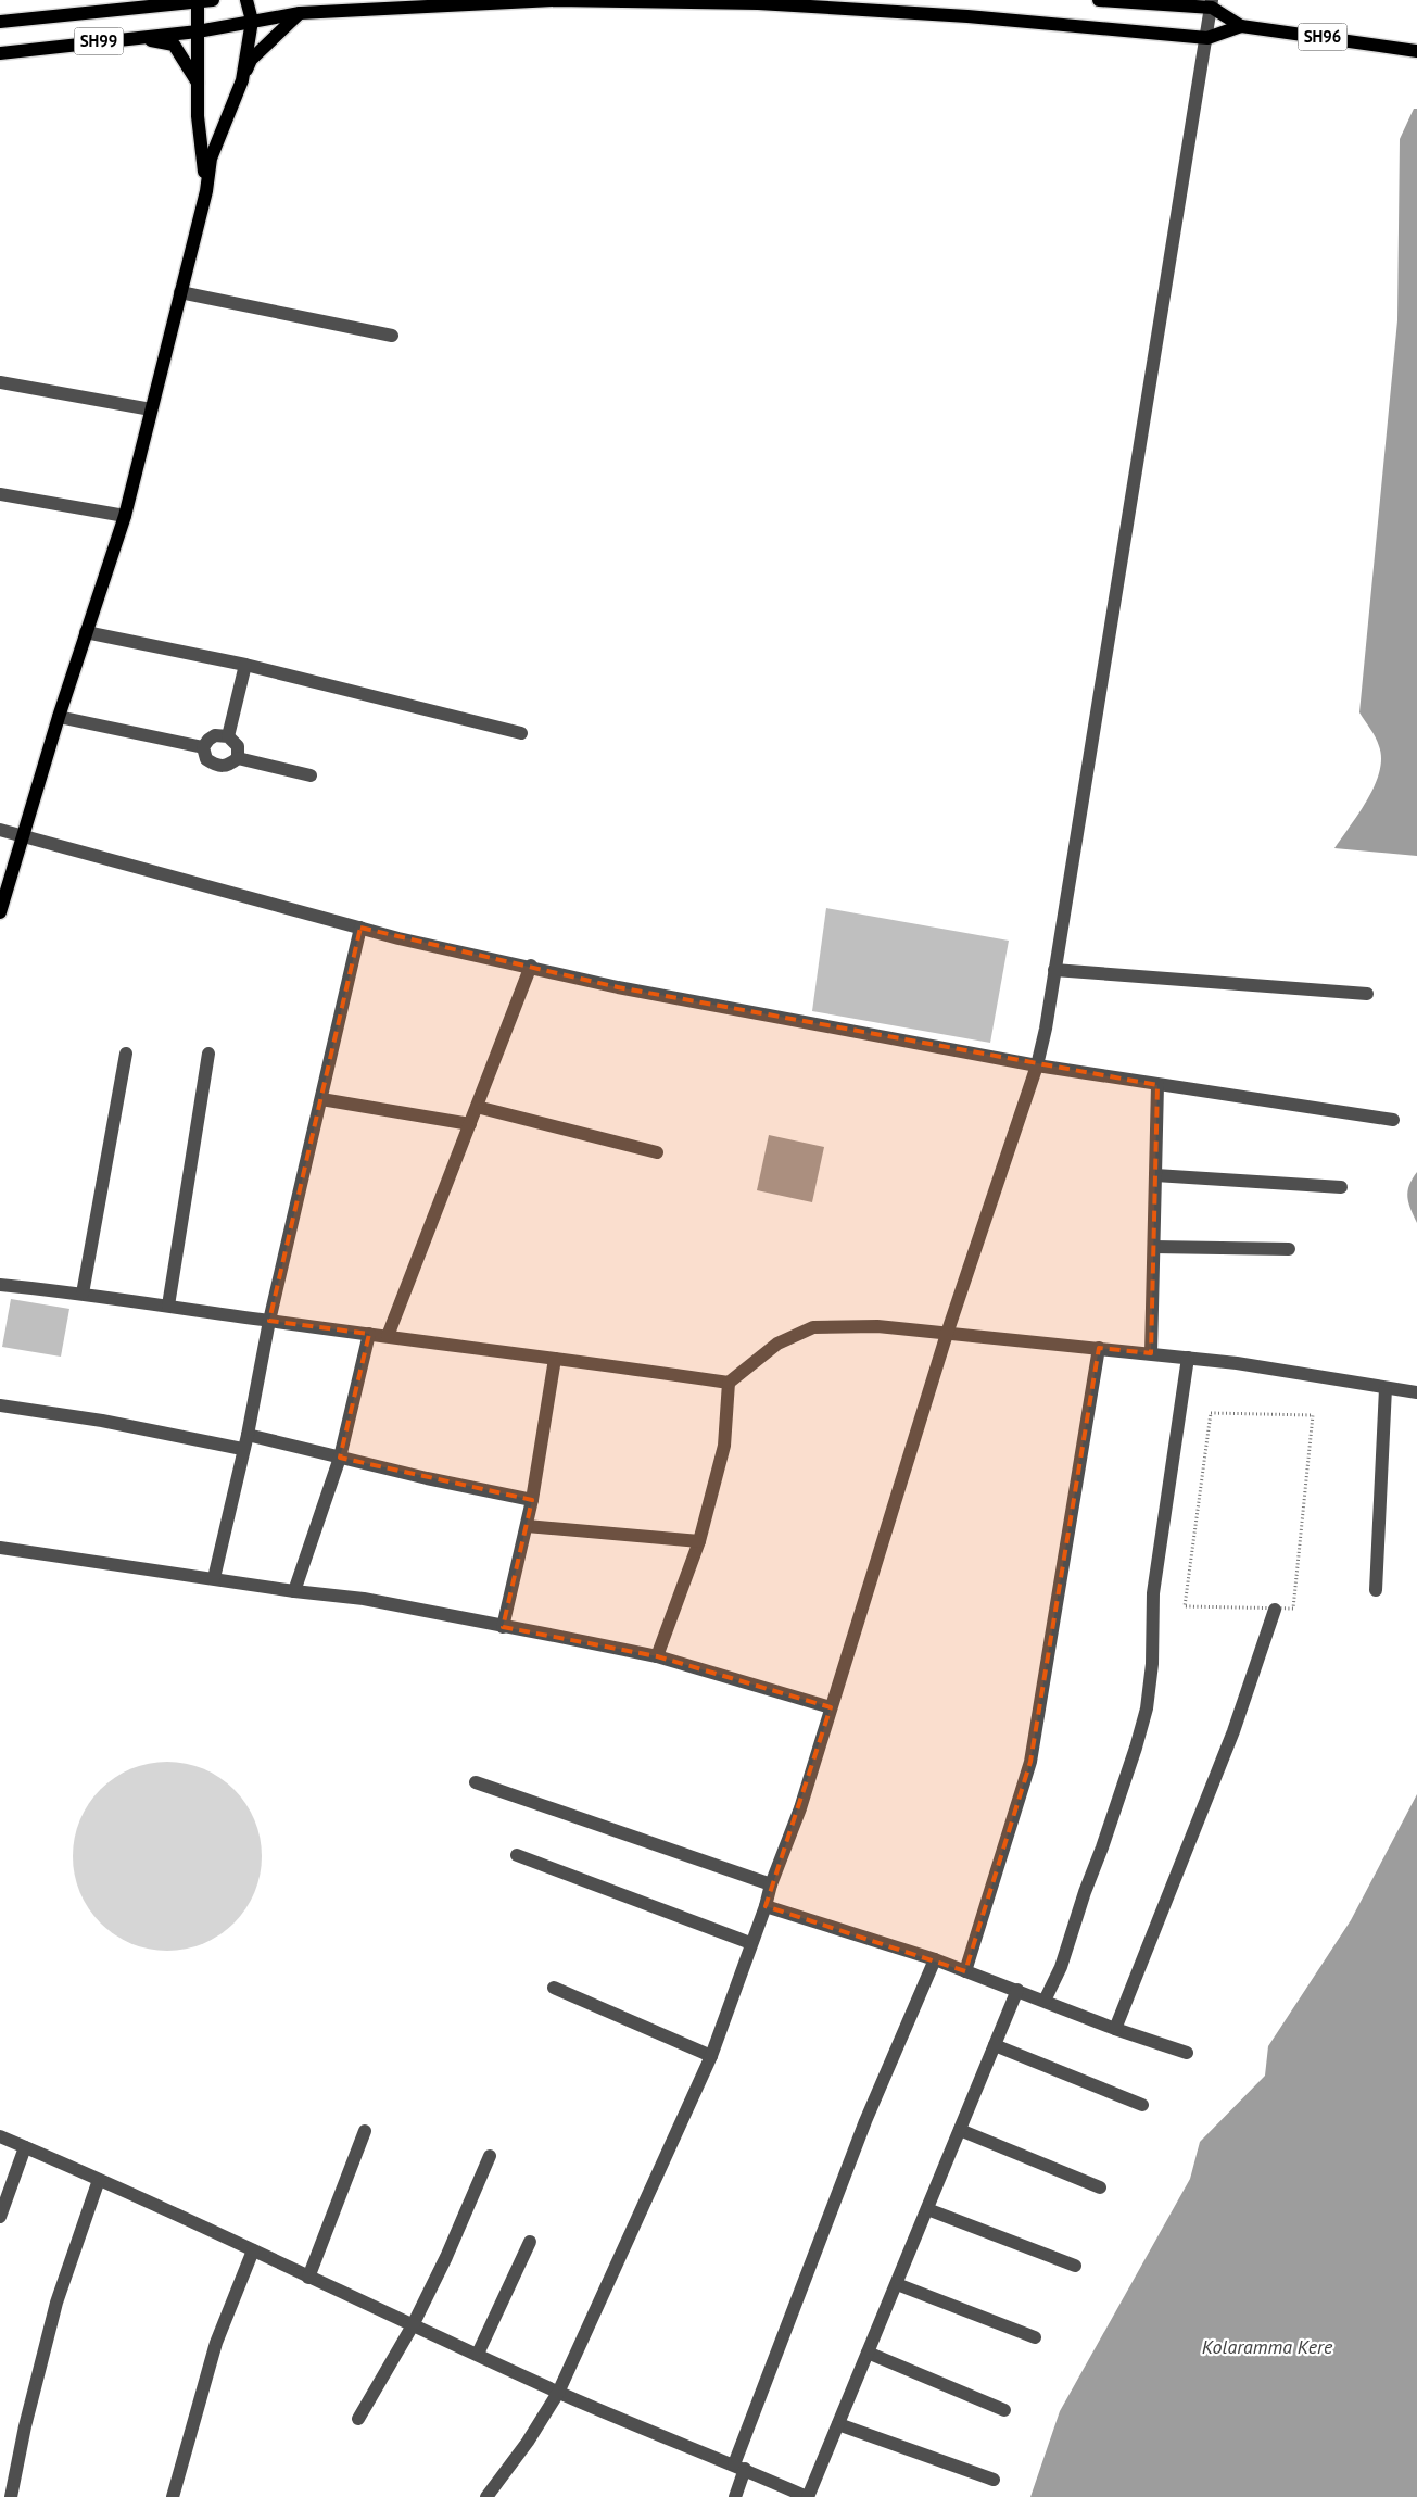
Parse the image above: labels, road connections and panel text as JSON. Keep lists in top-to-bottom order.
{
  "streets": {
    "main road": ["SH96", "SH99"]
  },
  "crossings": [
    ["SH96", "SH99"]
  ],
  "water": ["Kolaramma Kere"]
}
